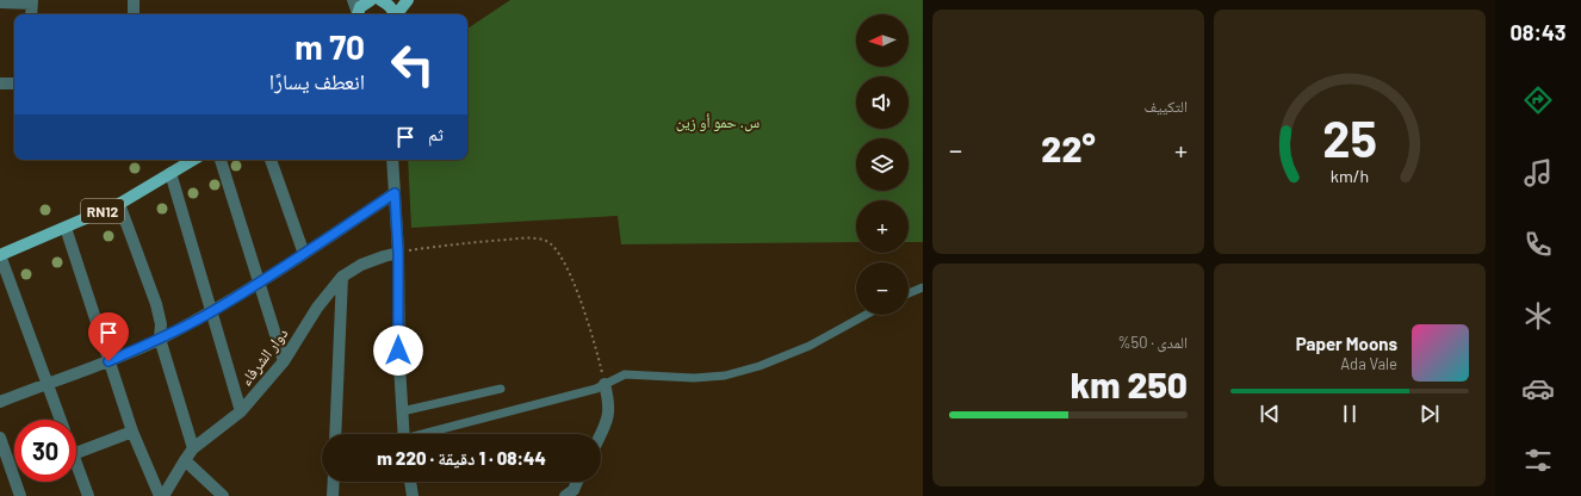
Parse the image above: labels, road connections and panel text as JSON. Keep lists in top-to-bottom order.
{
  "streets": {
    "main road": ["RN12"],
    "street": ["دوار الشرفاء"]
  },
  "parks": ["س. حمو أو زين"],
  "north": "left",
  "page": {
    "tabs": "08:43",
    "tile": [
      "التكييف",
      ["المدى · 50%", "250 km"]
    ],
    "map_buttons": ["+", "−"],
    "turn": ["70 m", "انعطف يسارًا"],
    "then": "ثم",
    "heat": ["−", "22°", "+"],
    "song": ["Paper Moons", "Ada Vale"],
    "limit": "30",
    "trip": "08:44 · 1 دقيقة · 220 m",
    "gauge": ["25", "km/h"]
  }
}
